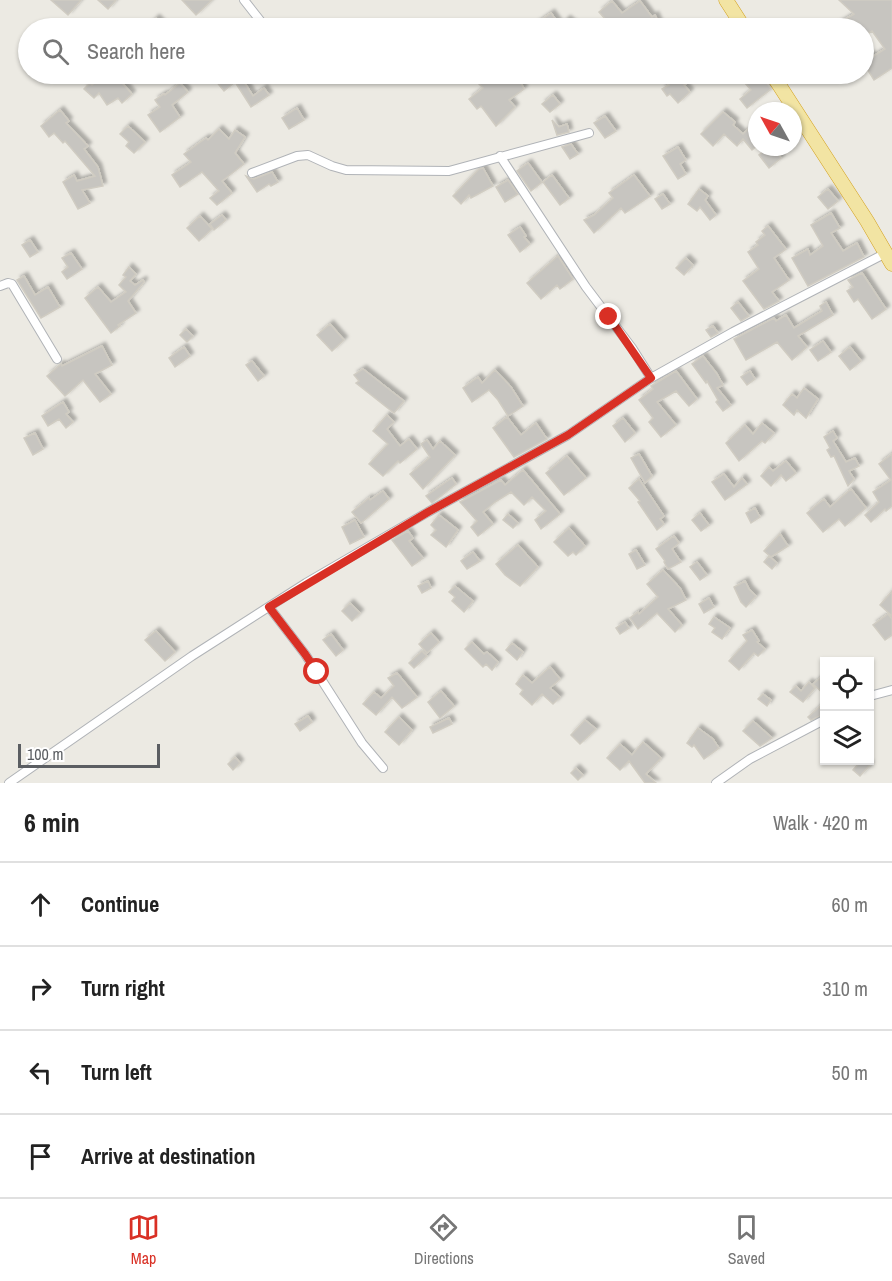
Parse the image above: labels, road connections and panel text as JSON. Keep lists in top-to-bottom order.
{
  "scale_bar": "100 m",
  "north": "top left",
  "page": {
    "search": "Search here",
    "scale": "100 m",
    "heading": ["6 min", "Walk · 420 m"],
    "list": [
      ["Continue", "60 m"],
      ["Turn right", "310 m"],
      ["Turn left", "50 m"],
      "Arrive at destination"
    ],
    "nav": ["Map", "Directions", "Saved"]
  }
}
